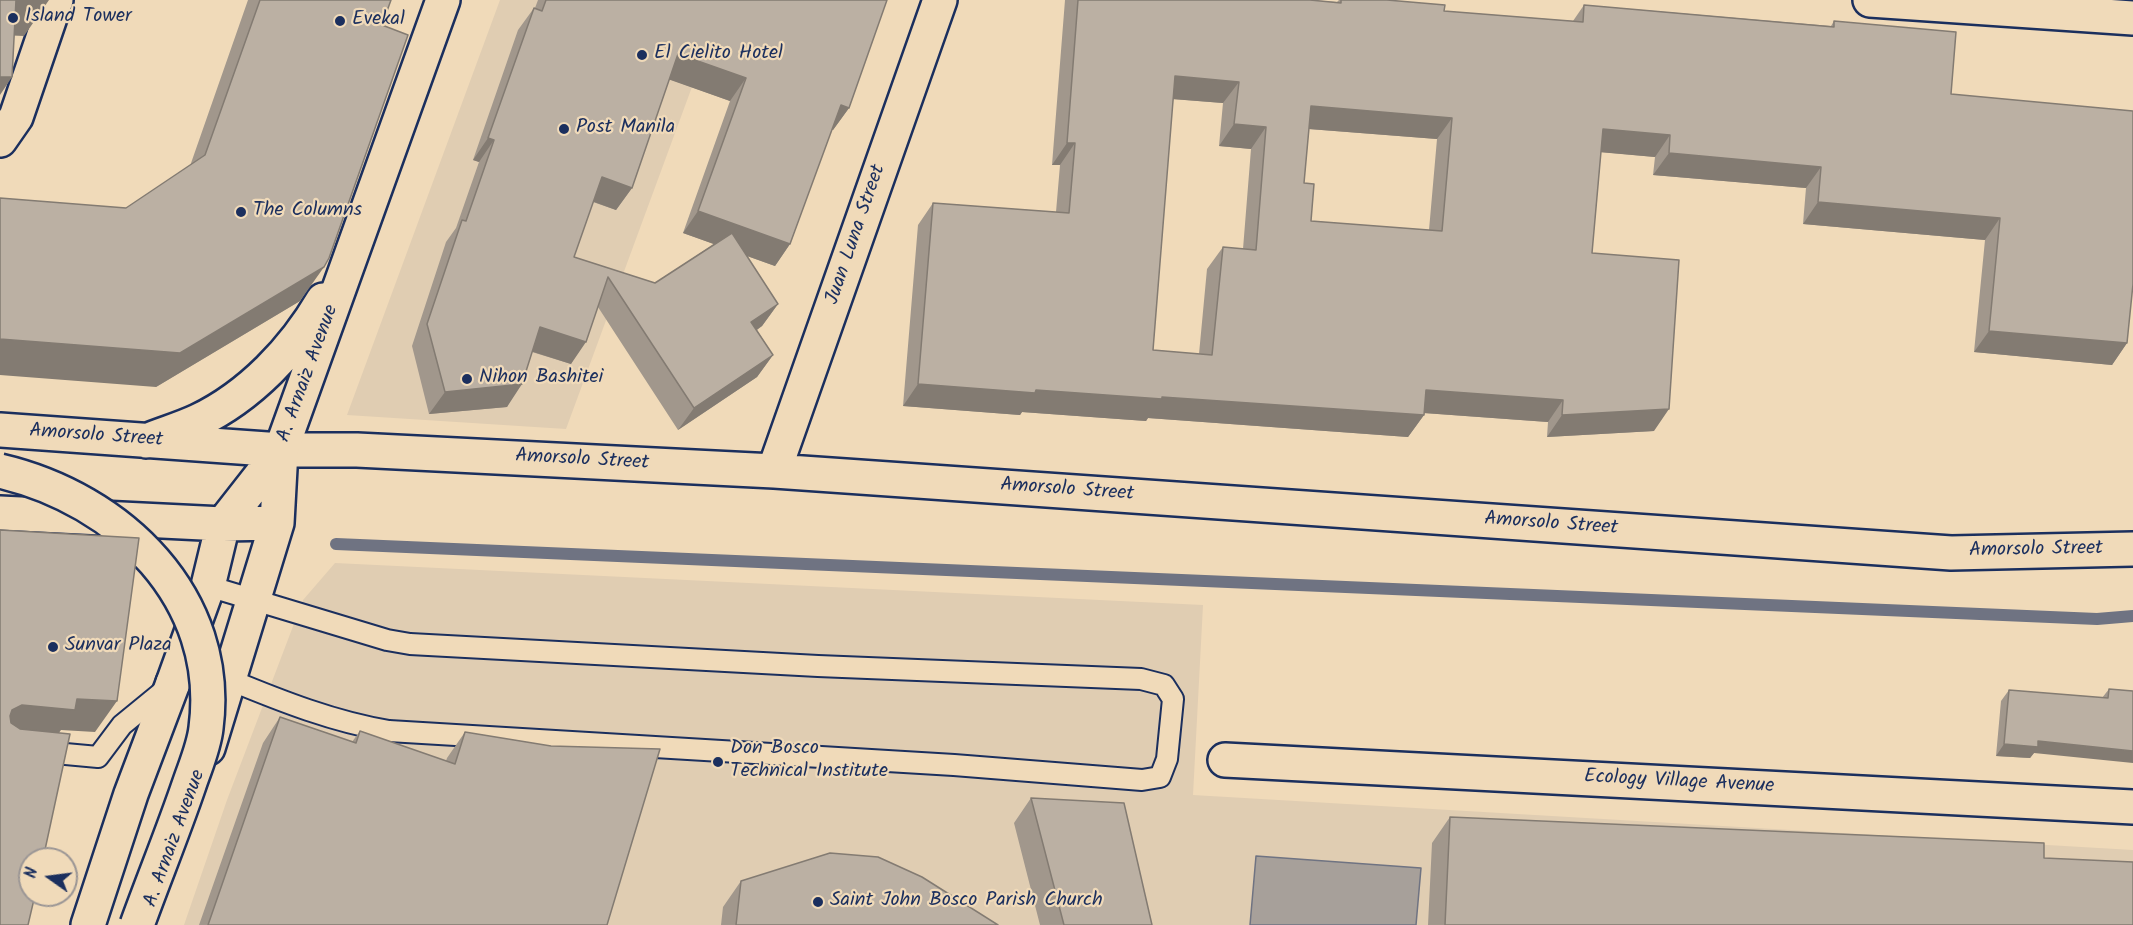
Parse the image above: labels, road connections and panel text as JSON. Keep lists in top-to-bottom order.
{
  "streets": {
    "main road": [
      "Juan Luna Street",
      "A. Arnaiz Avenue",
      "Amorsolo Street",
      "Ecology Village Avenue"
    ]
  },
  "crossings": [
    ["Juan Luna Street", "Amorsolo Street"],
    ["A. Arnaiz Avenue", "Amorsolo Street"]
  ],
  "places": [
    "Island Tower",
    "Evekal",
    "El Cielito Hotel",
    "Post Manila",
    "The Columns",
    "Nihon Bashitei",
    "Sunvar Plaza",
    "Don Bosco Technical Institute",
    "Saint John Bosco Parish Church"
  ],
  "north": "left"
}
